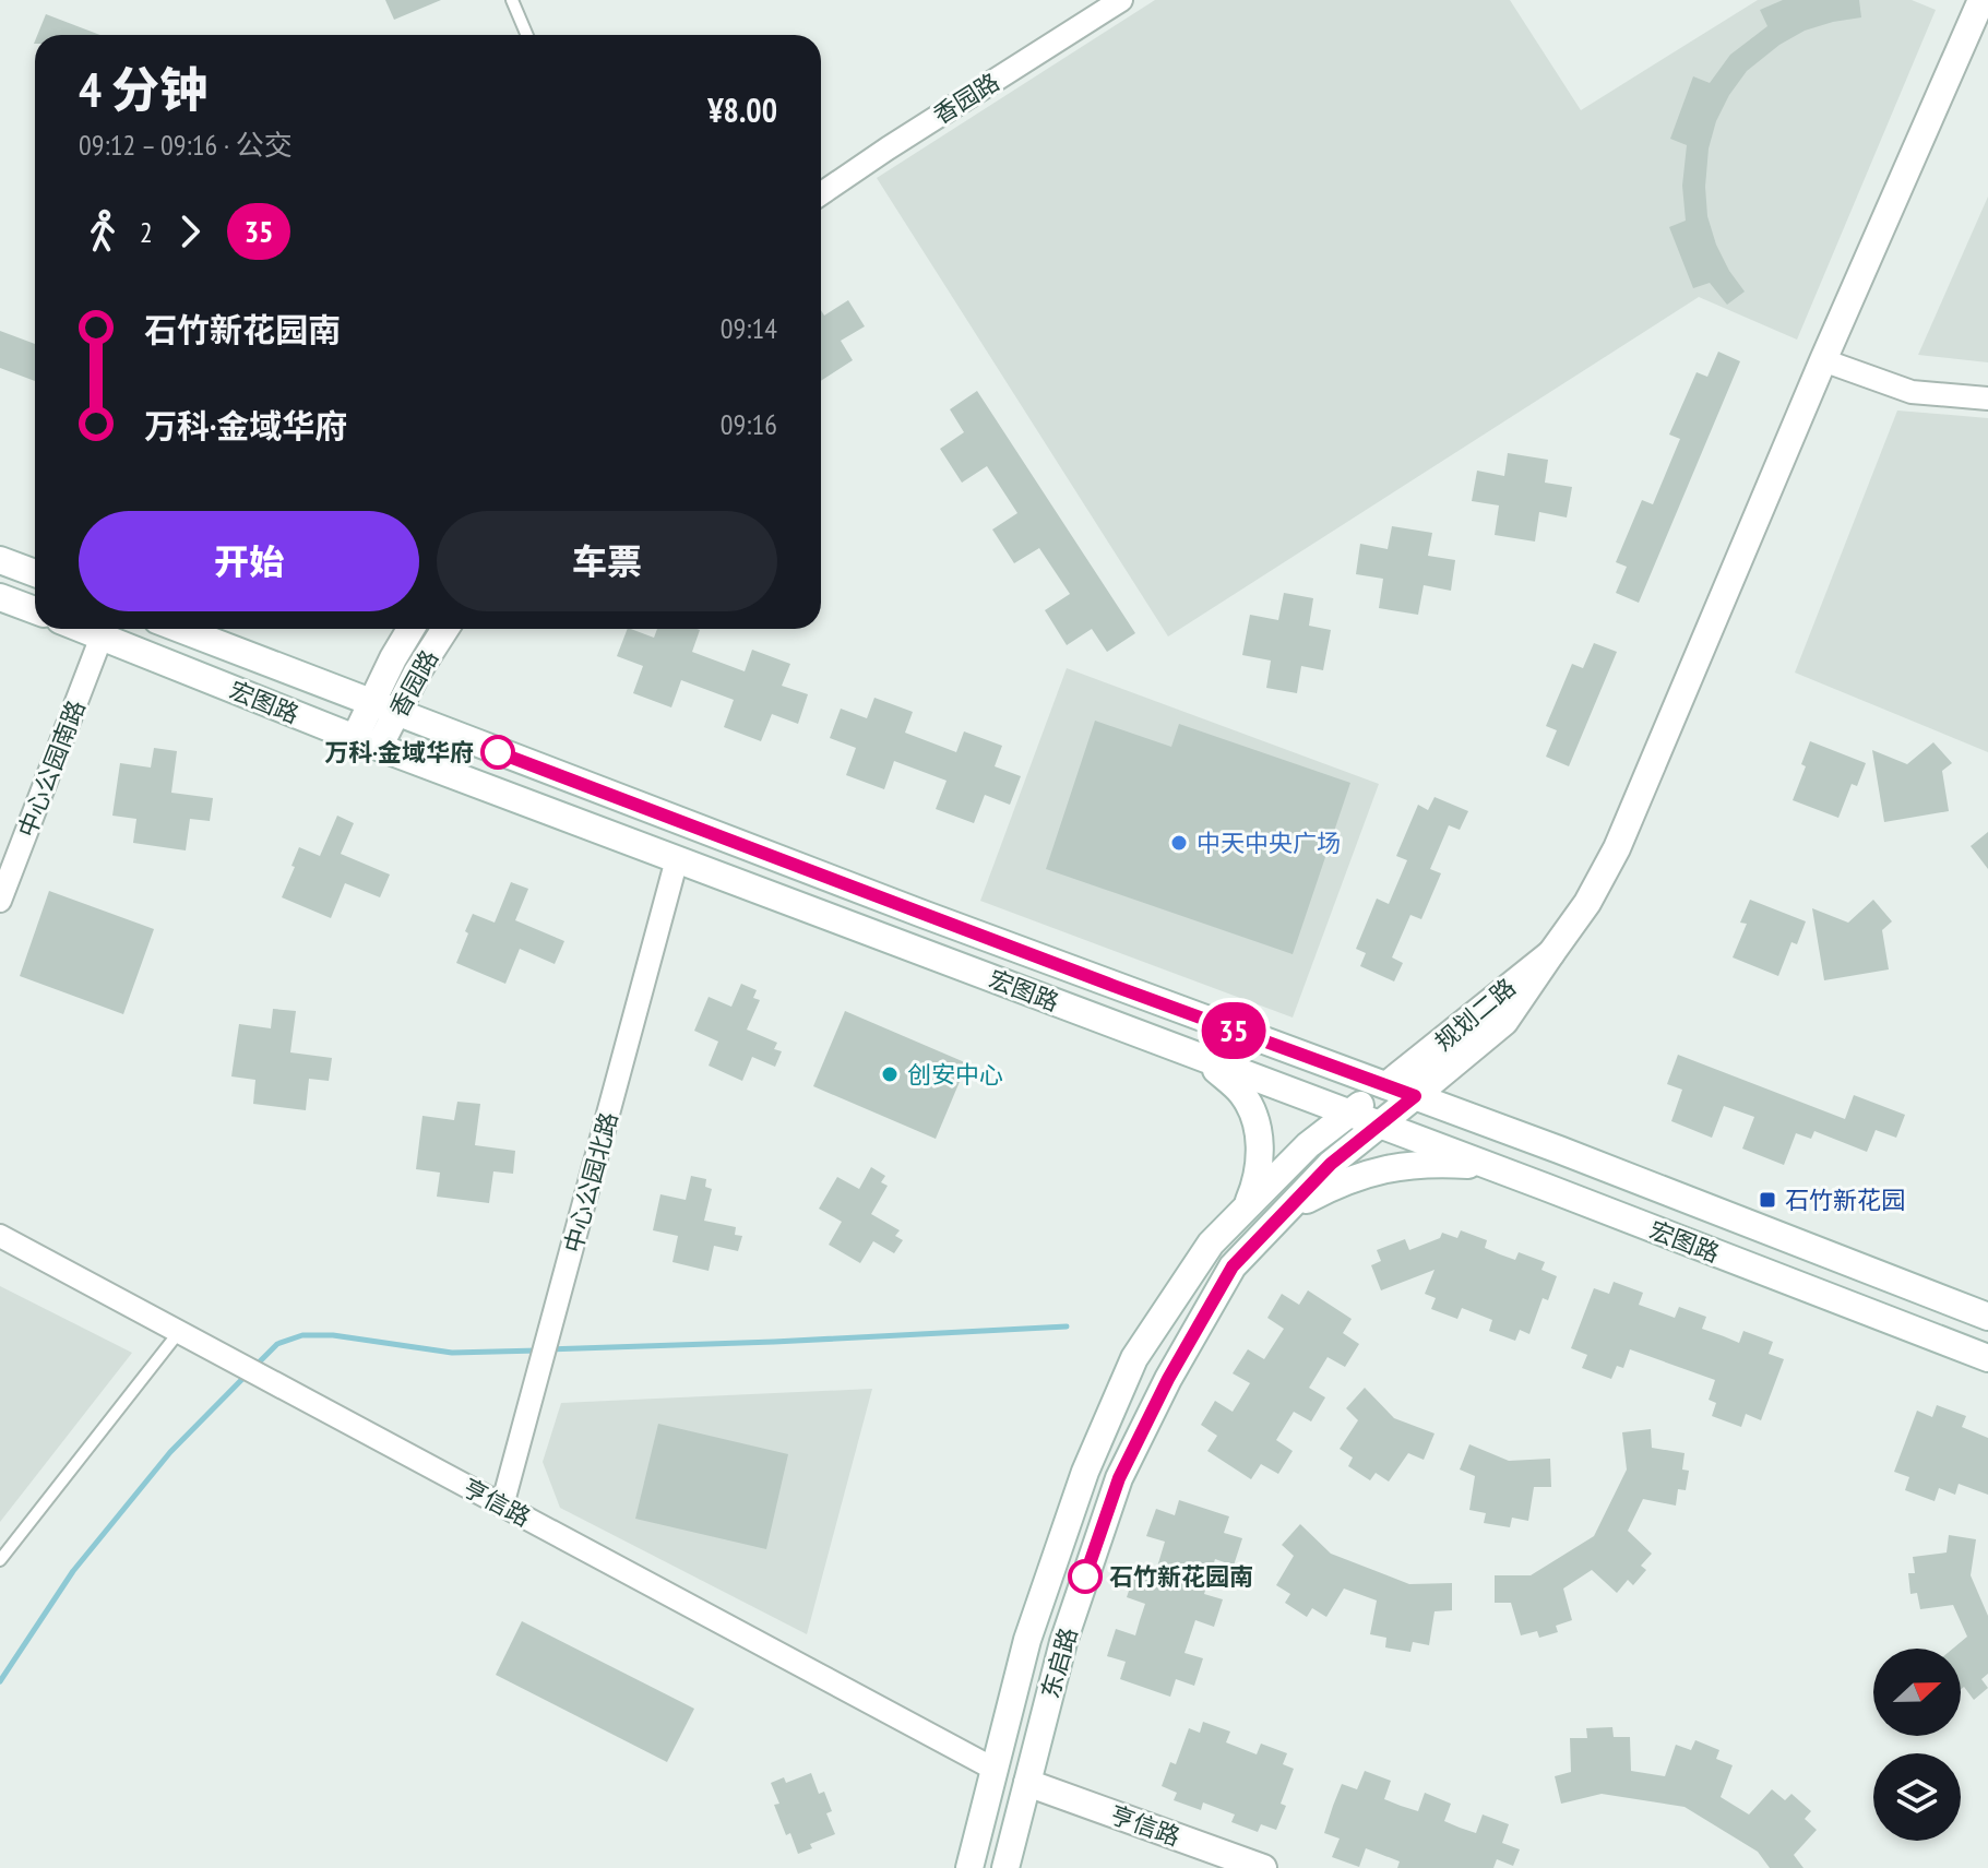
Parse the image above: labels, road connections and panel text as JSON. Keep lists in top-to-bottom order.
{
  "streets": {
    "main road": [
      "香园路",
      "宏图路",
      "规划二路",
      "亨信路",
      "东启路"
    ],
    "street": ["中心公园南路", "中心公园北路"]
  },
  "crossings": [
    ["香园路", "宏图路"],
    ["宏图路", "中心公园南路"],
    ["宏图路", "规划二路"],
    ["宏图路", "中心公园北路"],
    ["宏图路", "东启路"],
    ["规划二路", "东启路"],
    ["中心公园北路", "亨信路"],
    ["亨信路", "东启路"]
  ],
  "places": {
    "other": [
      "万科·金域华府",
      "中天中央广场",
      "创安中心",
      "石竹新花园南"
    ],
    "transit": ["石竹新花园"]
  },
  "lines": ["bus line 35"],
  "north": "right",
  "page": {
    "on_map": "35",
    "heading": ["4 分钟", "09:12 – 09:16 · 公交", "¥8.00"],
    "legs": ["2", "35"],
    "list": [
      {
        "name": "石竹新花园南",
        "value": "09:14"
      },
      {
        "name": "万科·金域华府",
        "value": "09:16"
      }
    ],
    "buttons": ["开始", "车票"]
  }
}
